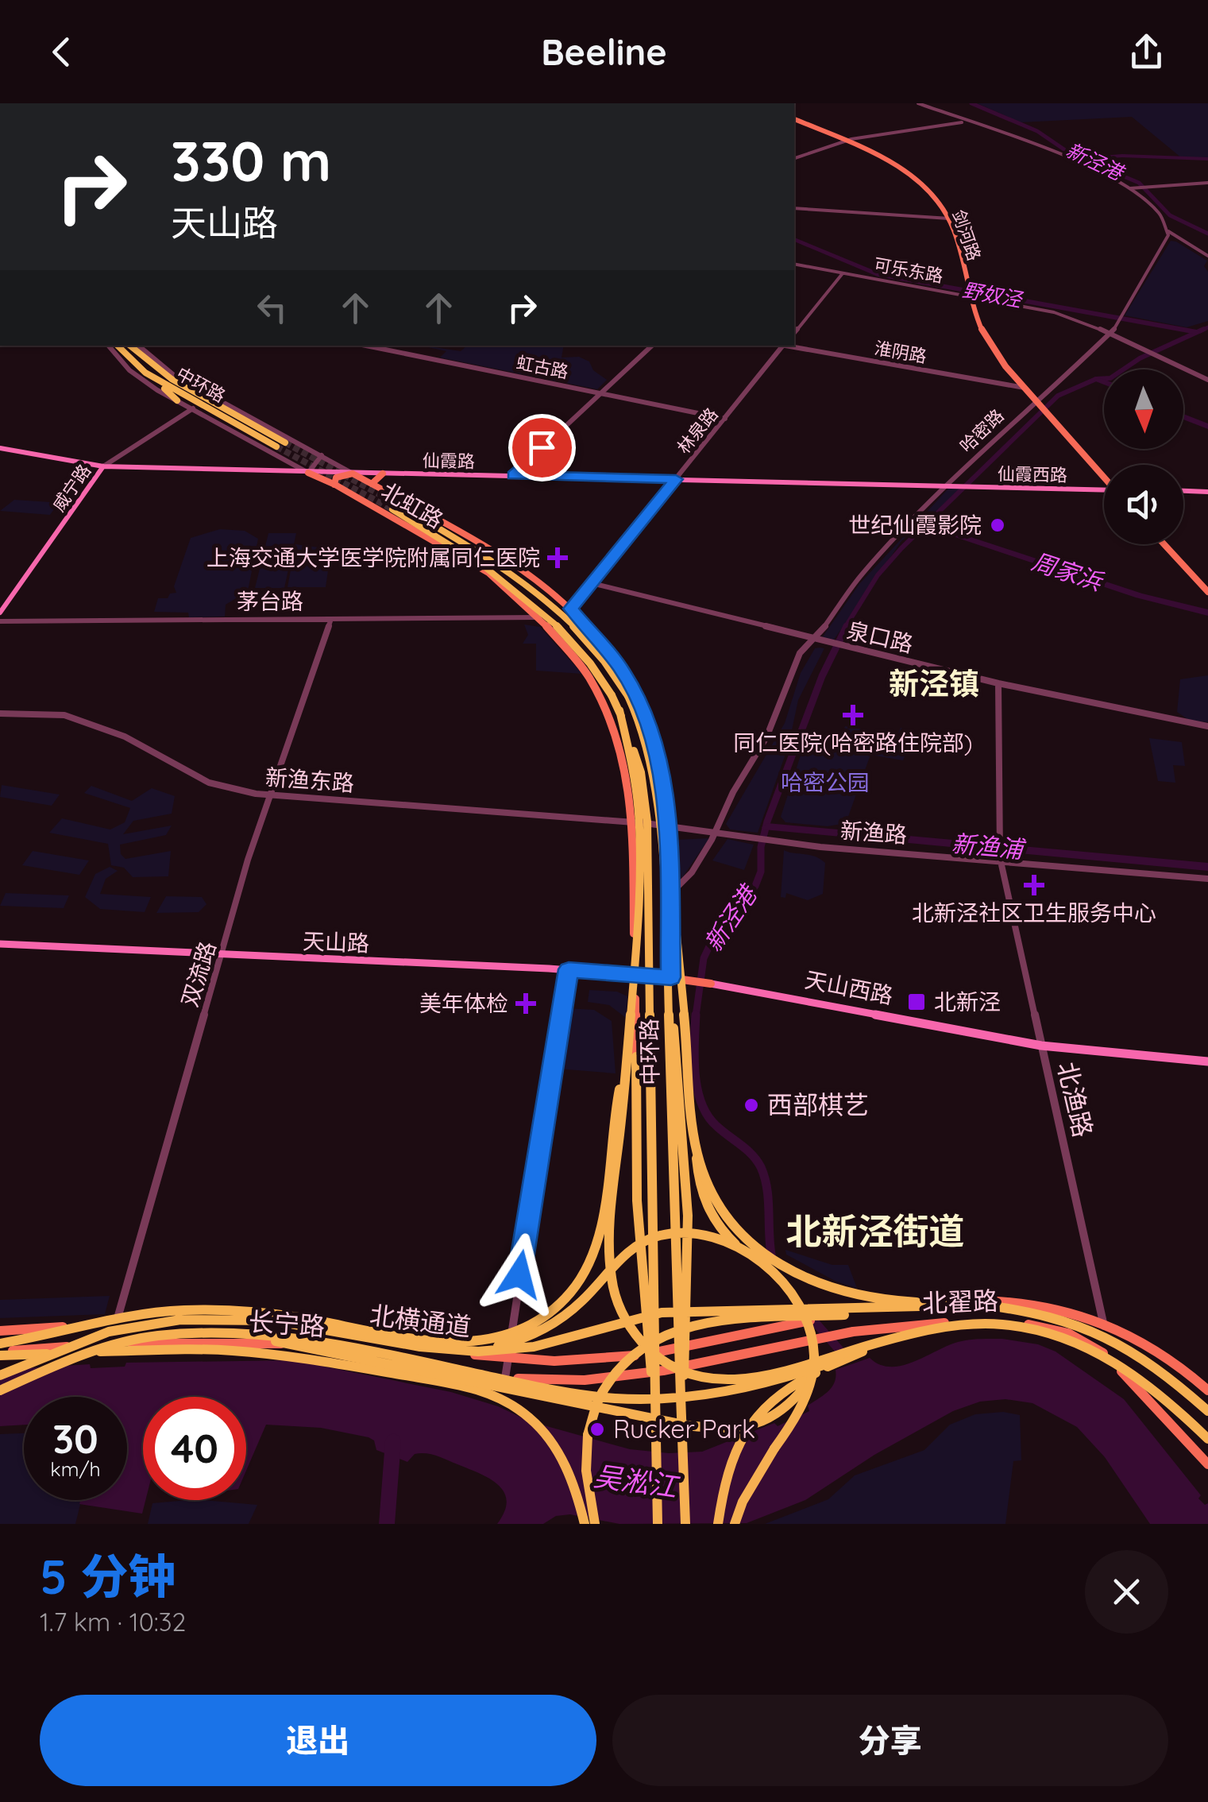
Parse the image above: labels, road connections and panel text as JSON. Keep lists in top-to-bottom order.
{
  "streets": {
    "highway": ["中环路", "北横通道"],
    "main road": [
      "剑河路",
      "仙霞路",
      "仙霞西路",
      "威宁路",
      "北虹路",
      "天山路",
      "天山西路",
      "北翟路",
      "长宁路"
    ],
    "street": [
      "可乐东路",
      "淮阴路",
      "虹古路",
      "林泉路",
      "哈密路",
      "茅台路",
      "泉口路",
      "新渔东路",
      "新渔路",
      "双流路",
      "北渔路"
    ]
  },
  "crossings": [
    ["剑河路", "可乐东路"],
    ["剑河路", "淮阴路"],
    ["剑河路", "哈密路"],
    ["可乐东路", "哈密路"],
    ["虹古路", "林泉路"],
    ["林泉路", "仙霞路"],
    ["林泉路", "北虹路"],
    ["林泉路", "泉口路"],
    ["哈密路", "仙霞路"],
    ["哈密路", "仙霞西路"],
    ["哈密路", "北虹路"],
    ["哈密路", "泉口路"],
    ["哈密路", "新渔路"],
    ["仙霞路", "仙霞西路"],
    ["仙霞路", "威宁路"],
    ["仙霞路", "北虹路"],
    ["威宁路", "北虹路"],
    ["北虹路", "茅台路"],
    ["北虹路", "新渔东路"],
    ["北虹路", "新渔路"],
    ["北虹路", "天山路"],
    ["北虹路", "天山西路"],
    ["茅台路", "双流路"],
    ["泉口路", "北渔路"],
    ["新渔东路", "新渔路"],
    ["新渔东路", "双流路"],
    ["新渔路", "北渔路"],
    ["天山路", "双流路"],
    ["天山路", "天山西路"],
    ["双流路", "长宁路"],
    ["天山西路", "北渔路"],
    ["北渔路", "北翟路"],
    ["北翟路", "长宁路"]
  ],
  "districts": ["新泾镇", "北新泾街道"],
  "water": [
    "新泾港",
    "野奴泾",
    "周家浜",
    "新渔浦",
    "吴淞江"
  ],
  "parks": ["哈密公园"],
  "places": {
    "other": ["世纪仙霞影院", "西部棋艺", "Rucker Park"],
    "health": [
      "上海交通大学医学院附属同仁医院",
      "同仁医院(哈密路住院部)",
      "北新泾社区卫生服务中心",
      "美年体检"
    ],
    "transit": ["北新泾"]
  },
  "north": "bottom",
  "page": {
    "header": "Beeline",
    "turn": ["330 m", "天山路"],
    "speed": "30 km/h",
    "limit": "40",
    "heading": ["5 分钟", "1.7 km · 10:32"],
    "buttons": ["退出", "分享"]
  }
}
